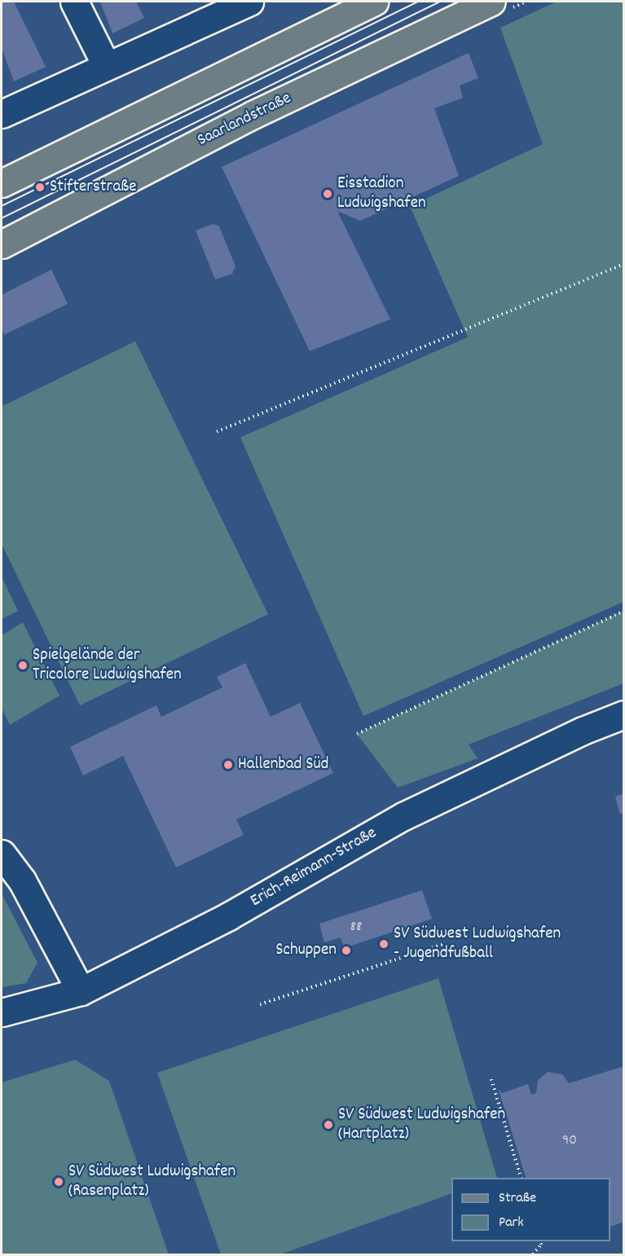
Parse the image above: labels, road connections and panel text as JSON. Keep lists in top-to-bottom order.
{
  "streets": {
    "main road": ["Saarlandstraße"],
    "street": ["Erich-Reimann-Straße"]
  },
  "places": [
    "Stifterstraße",
    "Eisstadion Ludwigshafen",
    "Spielgelände der Tricolore Ludwigshafen",
    "Hallenbad Süd",
    "SV Südwest Ludwigshafen - Jugendfußball",
    "Schuppen",
    "SV Südwest Ludwigshafen (Hartplatz)",
    "SV Südwest Ludwigshafen (Rasenplatz)"
  ],
  "house_numbers": ["88", "90"],
  "legend": ["Straße", "Park"]
}
